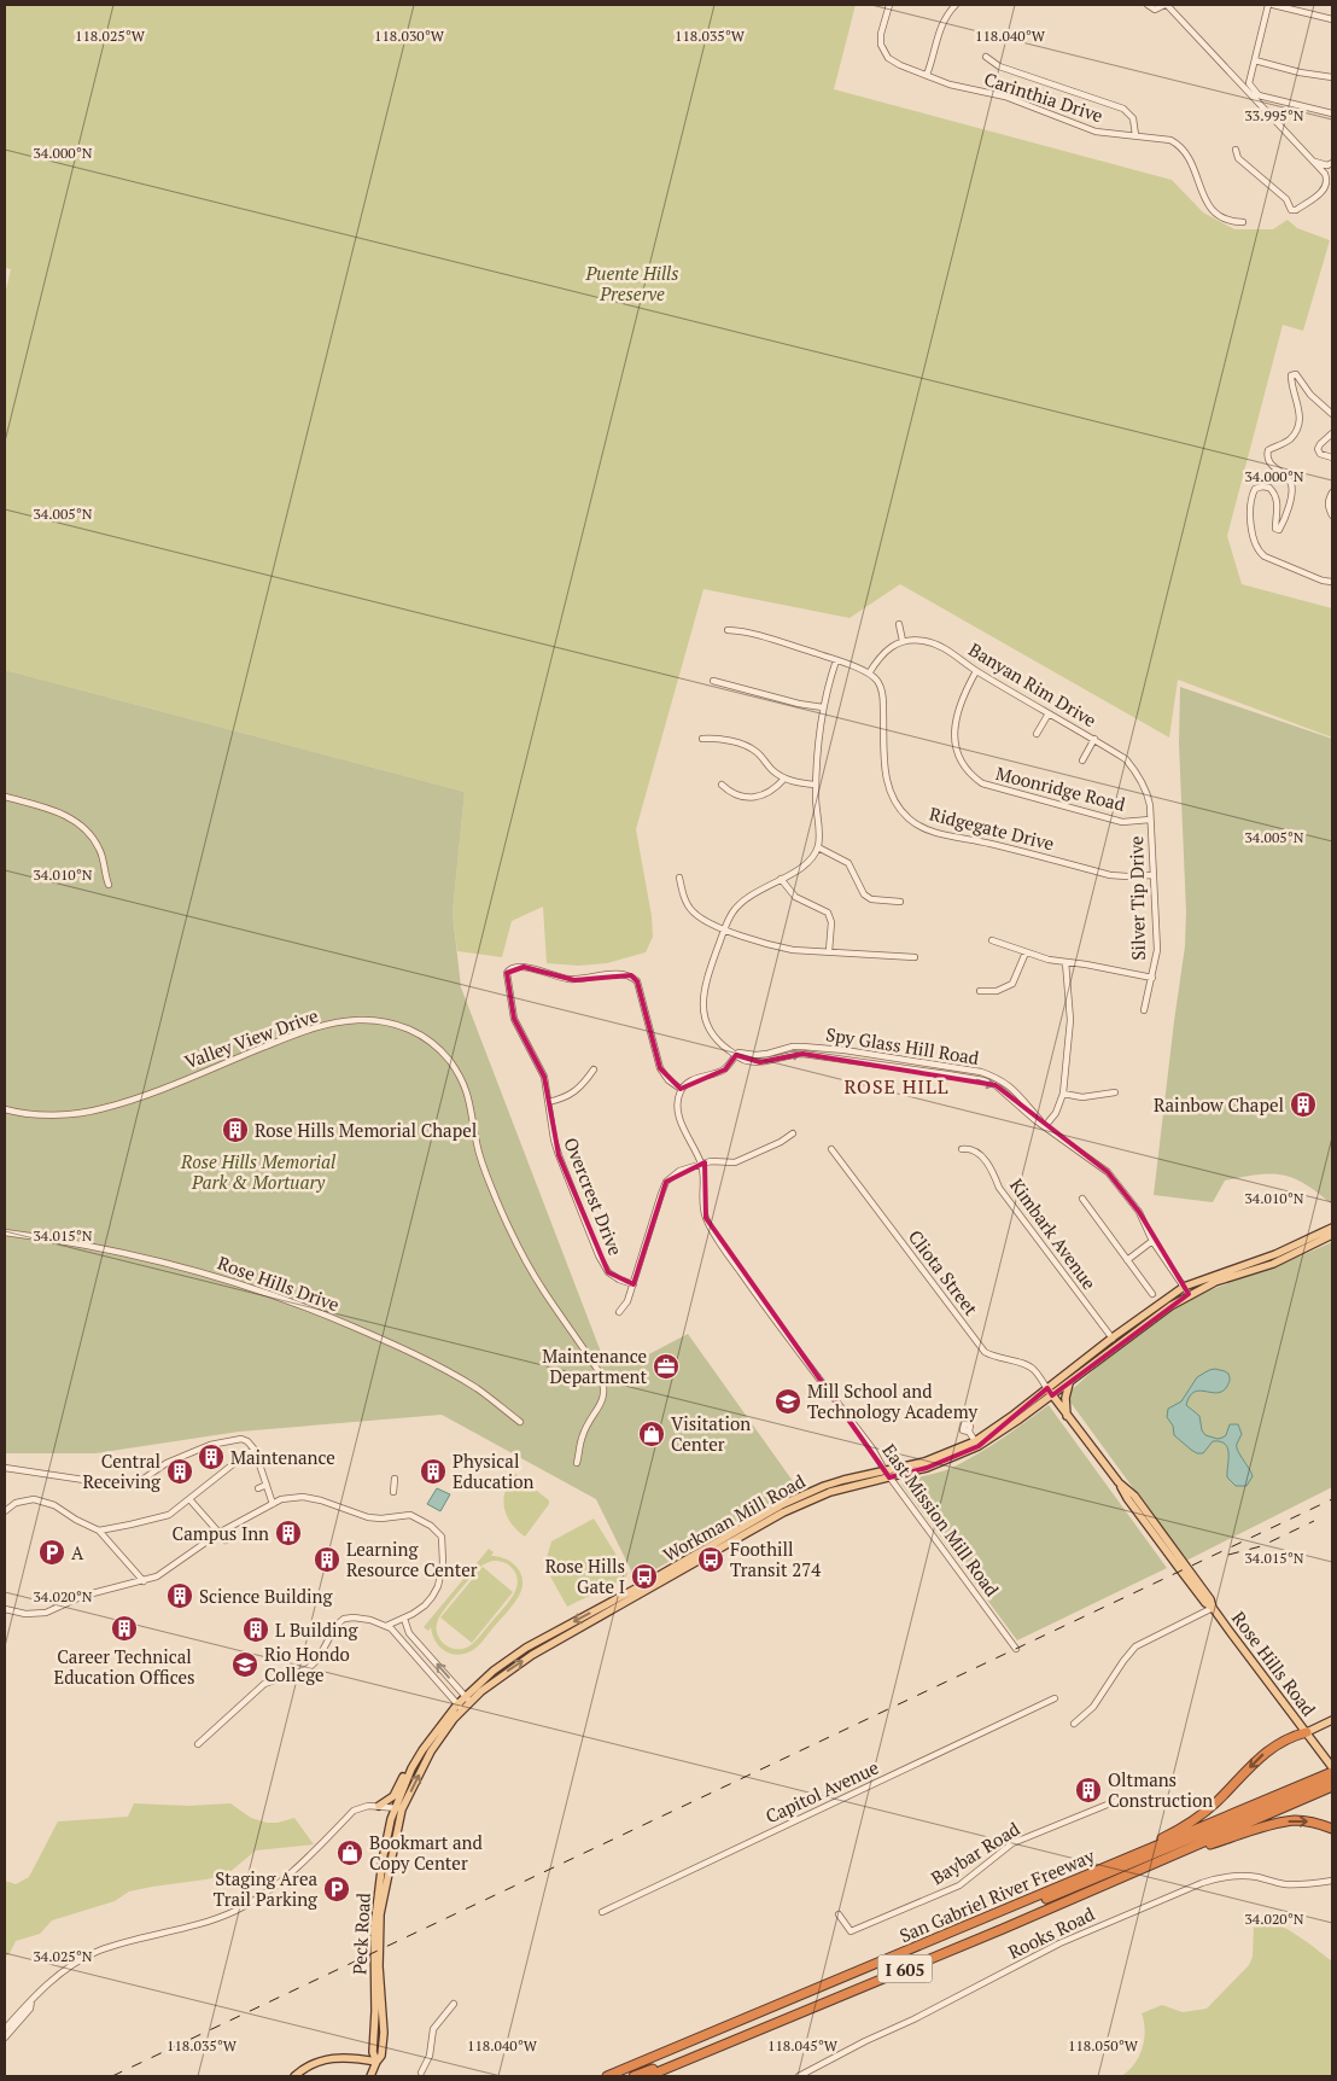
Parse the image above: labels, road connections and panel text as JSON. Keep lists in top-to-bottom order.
{
  "streets": {
    "highway": ["San Gabriel River Freeway", "I 605"],
    "main road": ["Workman Mill Road", "Rose Hills Road", "Peck Road"],
    "street": [
      "Carinthia Drive",
      "Banyan Rim Drive",
      "Moonridge Road",
      "Ridgegate Drive",
      "Silver Tip Drive",
      "Valley View Drive",
      "Spy Glass Hill Road",
      "Overcrest Drive",
      "Kimbark Avenue",
      "Cliota Street",
      "Rose Hills Drive",
      "East Mission Mill Road",
      "Capitol Avenue",
      "Baybar Road",
      "Rooks Road"
    ]
  },
  "crossings": [
    ["Banyan Rim Drive", "Moonridge Road"],
    ["Banyan Rim Drive", "Silver Tip Drive"],
    ["Moonridge Road", "Silver Tip Drive"],
    ["Ridgegate Drive", "Silver Tip Drive"],
    ["Spy Glass Hill Road", "Workman Mill Road"],
    ["Kimbark Avenue", "Workman Mill Road"],
    ["Cliota Street", "Workman Mill Road"],
    ["Cliota Street", "Rose Hills Road"],
    ["Workman Mill Road", "East Mission Mill Road"],
    ["Workman Mill Road", "Rose Hills Road"],
    ["Workman Mill Road", "Peck Road"]
  ],
  "districts": ["ROSE HILL"],
  "parks": ["Puente Hills Preserve", "Rose Hills Memorial Park & Mortuary"],
  "places": {
    "building": [
      "Rainbow Chapel",
      "Rose Hills Memorial Chapel",
      "Maintenance",
      "Central Receiving",
      "Physical Education",
      "Campus Inn",
      "Learning Resource Center",
      "Science Building",
      "Career Technical Education Offices",
      "L Building",
      "Oltmans Construction"
    ],
    "office": ["Maintenance Department"],
    "school or university": ["Mill School and Technology Academy", "Rio Hondo College"],
    "shop": ["Visitation Center", "Bookmart and Copy Center"],
    "parking": ["A", "Staging Area Trail Parking"],
    "bus stop": ["Foothill Transit 274", "Rose Hills Gate I"]
  },
  "coordinates": [
    "118.025°W",
    "118.030°W",
    "118.035°W",
    "118.040°W",
    "33.995°N",
    "34.000°N",
    "34.005°N",
    "34.010°N",
    "34.015°N",
    "34.020°N",
    "34.025°N",
    "118.045°W",
    "118.050°W"
  ]
}
